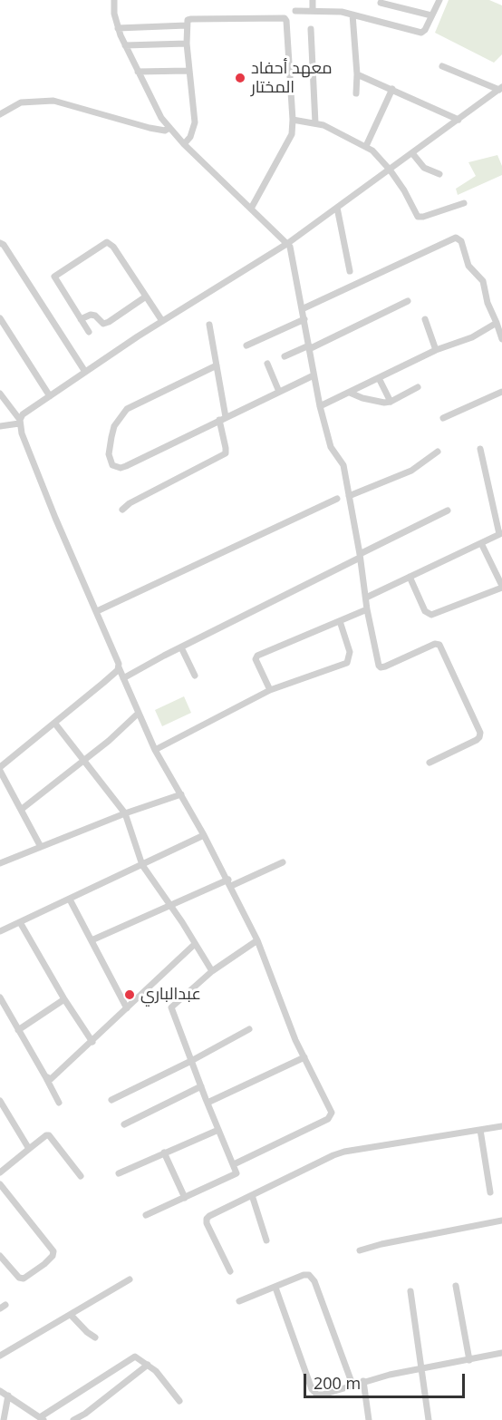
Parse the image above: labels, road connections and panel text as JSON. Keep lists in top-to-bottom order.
{
  "places": ["معهد أحفاد المختار", "عبدالباري"],
  "scale_bar": "200 m"
}
